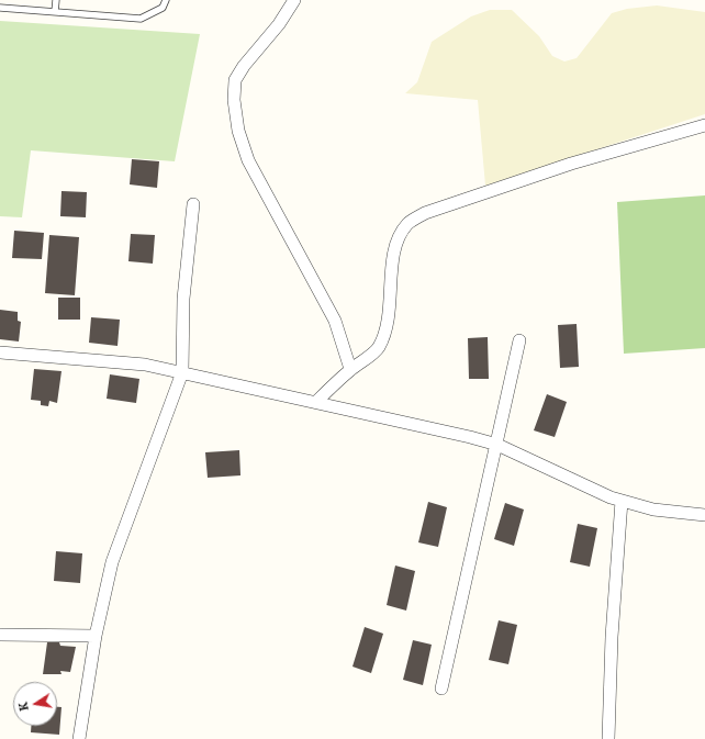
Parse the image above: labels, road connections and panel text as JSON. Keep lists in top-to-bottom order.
{
  "north": "left"
}
